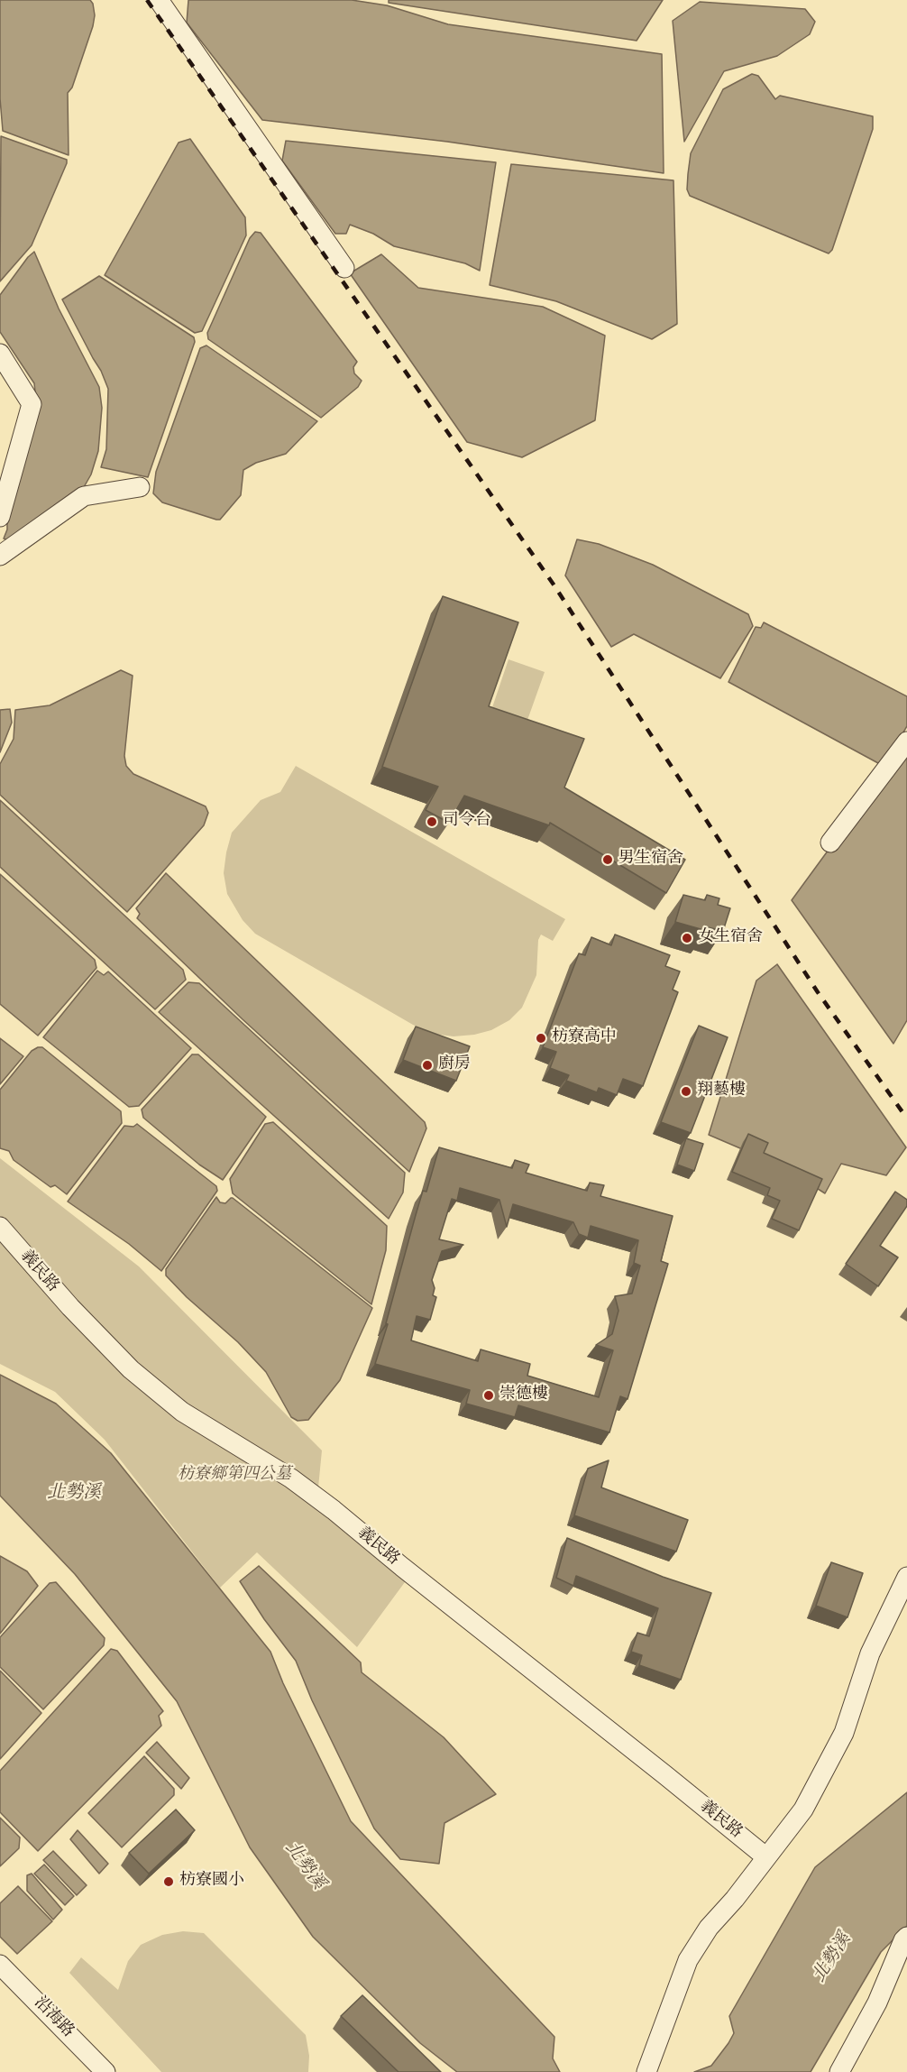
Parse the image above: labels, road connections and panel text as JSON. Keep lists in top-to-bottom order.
{
  "streets": {
    "street": ["義民路", "沿海路"]
  },
  "water": ["北勢溪"],
  "parks": ["枋寮鄉第四公墓"],
  "places": [
    "司令台",
    "男生宿舍",
    "女生宿舍",
    "枋寮高中",
    "廚房",
    "翔藝樓",
    "崇德樓",
    "枋寮國小"
  ]
}
